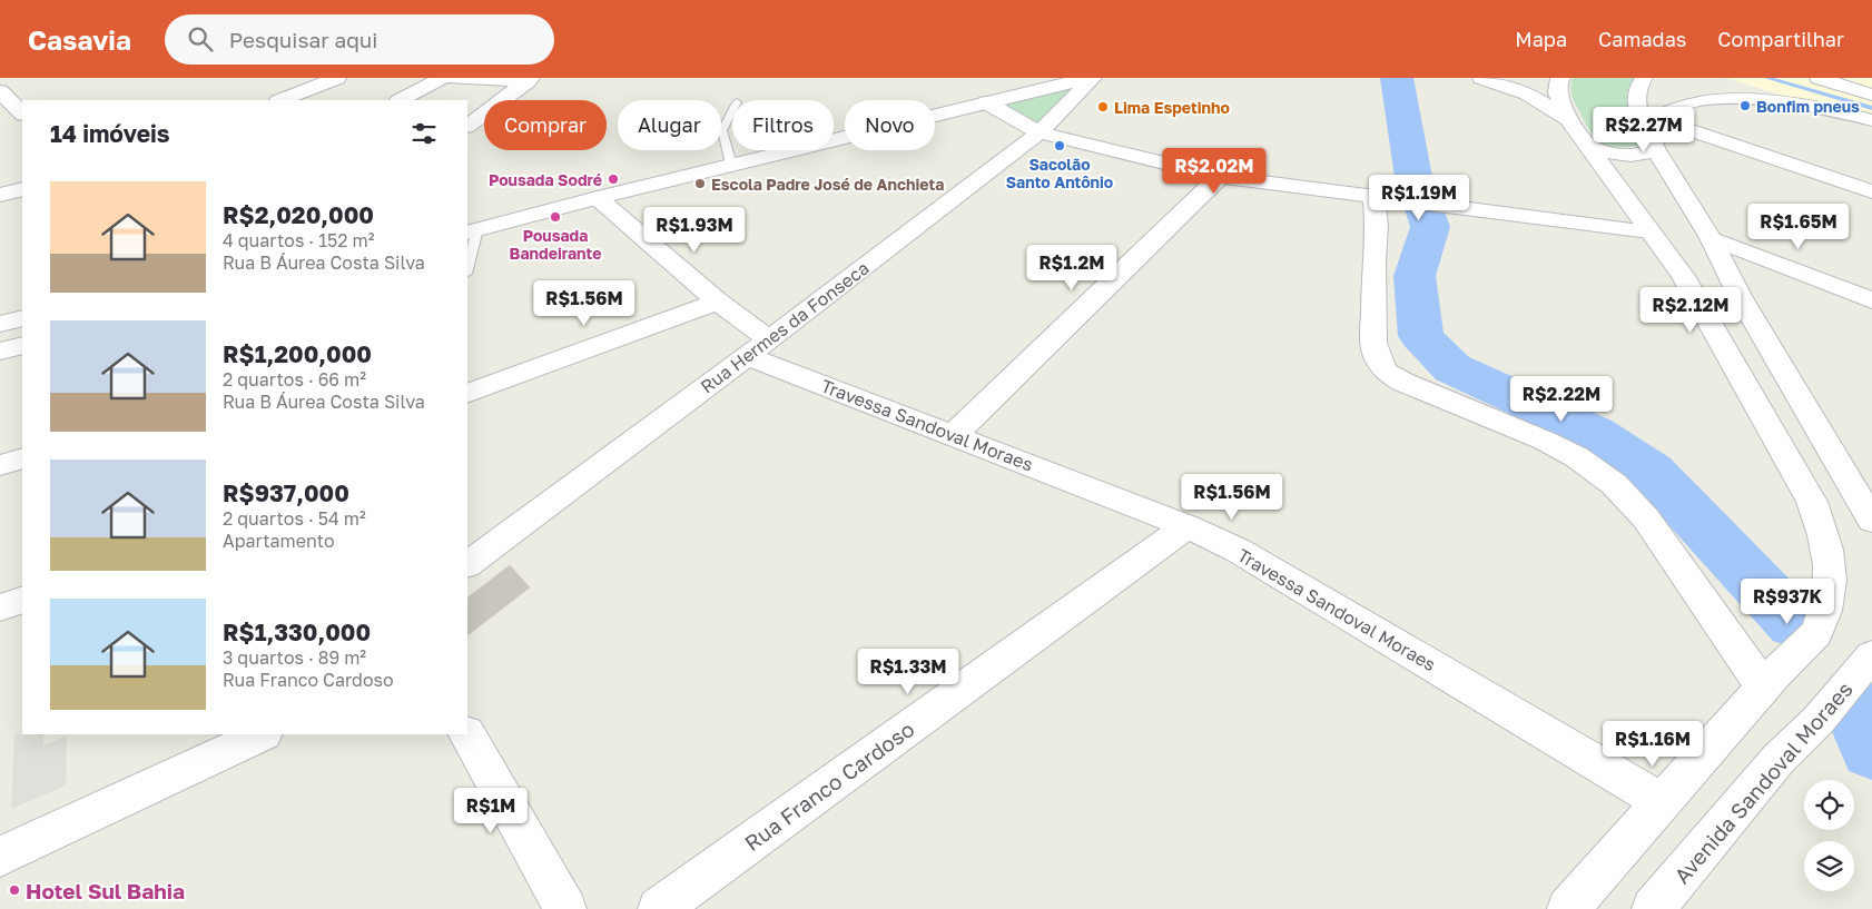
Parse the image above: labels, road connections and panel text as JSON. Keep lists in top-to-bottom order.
{
  "streets": {
    "street": [
      "Rua Hermes da Fonseca",
      "Travessa Sandoval Moraes",
      "Avenida Sandoval Moraes",
      "Rua Franco Cardoso"
    ]
  },
  "crossings": [
    ["Rua Hermes da Fonseca", "Travessa Sandoval Moraes"],
    ["Travessa Sandoval Moraes", "Rua Franco Cardoso"]
  ],
  "places": [
    "Bonfim pneus",
    "Lima Espetinho",
    "Sacolão Santo Antônio",
    "Pousada Sodré",
    "Escola Padre José de Anchieta",
    "Pousada Bandeirante",
    "Hotel Sul Bahia"
  ],
  "page": {
    "header": "Casavia",
    "search": "Pesquisar aqui",
    "nav": ["Mapa", "Camadas", "Compartilhar"],
    "chip": [
      "Comprar",
      "Alugar",
      "Filtros",
      "Novo"
    ],
    "heading": "14 imóveis",
    "price": [
      "R$2.27M",
      "R$2.02M",
      "R$1.19M",
      "R$1.65M",
      "R$1.93M",
      "R$1.2M",
      "R$1.56M",
      "R$2.12M",
      "R$2.22M",
      "R$1.56M",
      "R$937K",
      "R$1.33M",
      "R$1.16M",
      "R$1M"
    ],
    "list": [
      {
        "name": "R$2,020,000",
        "note": "4 quartos · 152 m² · Rua B Áurea Costa Silva"
      },
      {
        "name": "R$1,200,000",
        "note": "2 quartos · 66 m² · Rua B Áurea Costa Silva"
      },
      {
        "name": "R$937,000",
        "note": "2 quartos · 54 m² · Apartamento"
      },
      {
        "name": "R$1,330,000",
        "note": "3 quartos · 89 m² · Rua Franco Cardoso"
      }
    ]
  }
}
